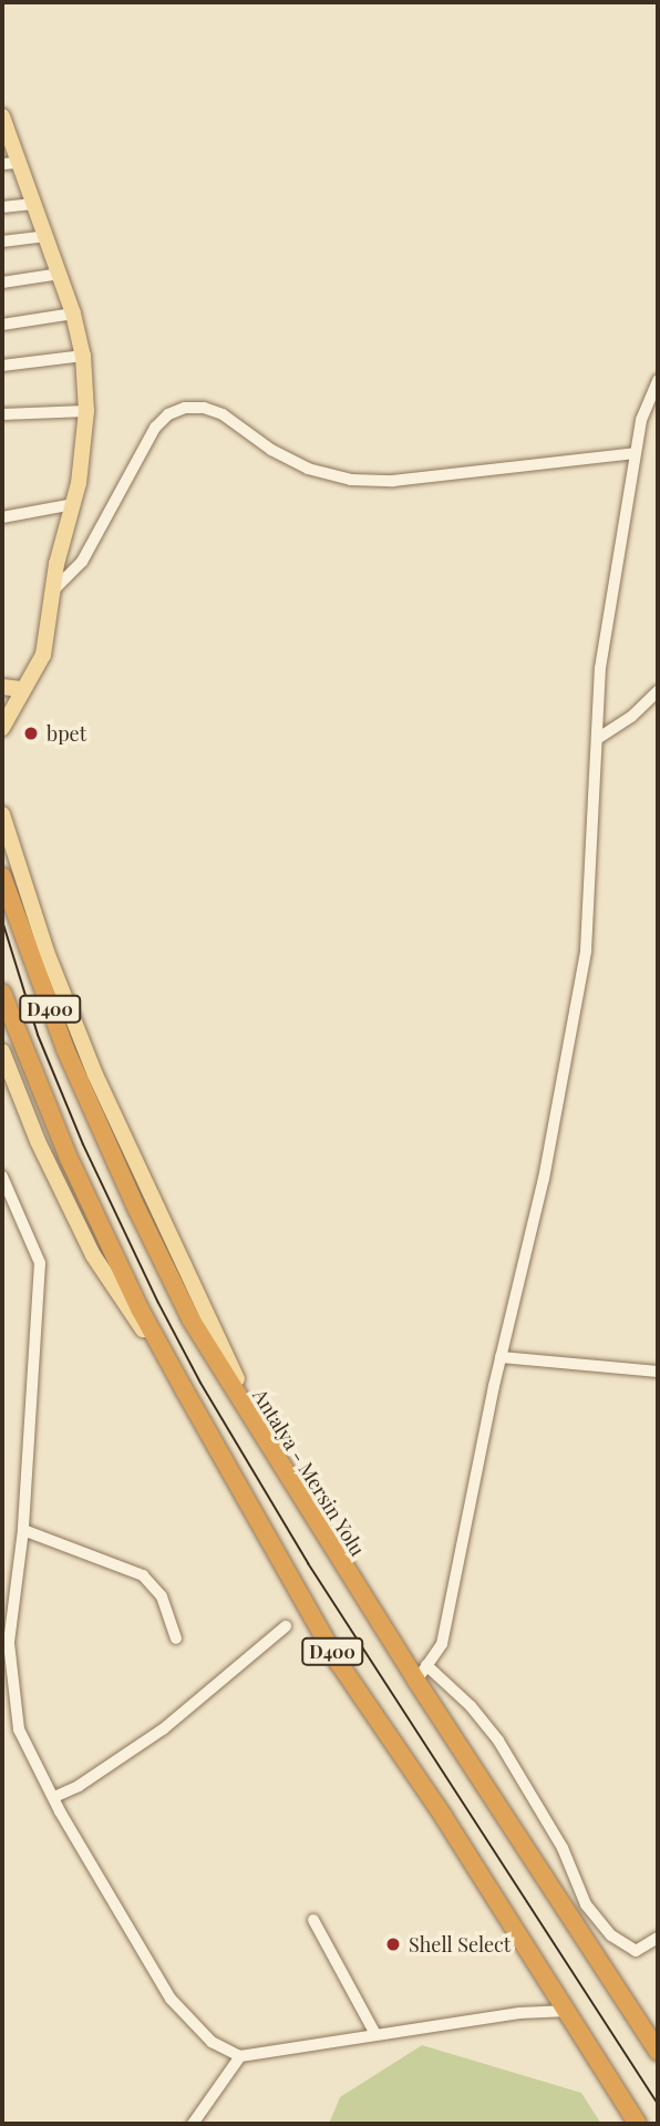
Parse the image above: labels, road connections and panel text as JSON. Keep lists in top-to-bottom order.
{
  "streets": {
    "highway": ["D400", "Antalya - Mersin Yolu"]
  },
  "places": ["bpet", "Shell Select"]
}
